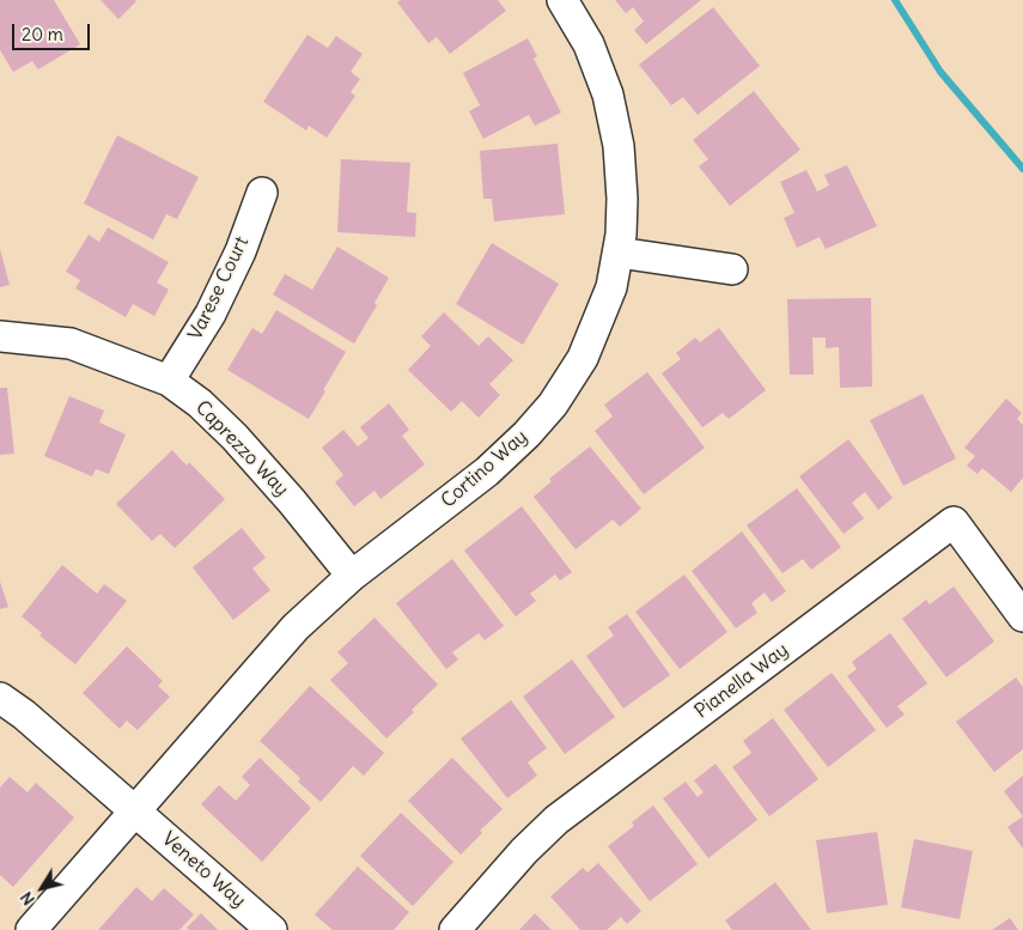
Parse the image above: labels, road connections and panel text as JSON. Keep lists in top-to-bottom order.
{
  "streets": {
    "street": [
      "Varese Court",
      "Caprezzo Way",
      "Cortino Way",
      "Pianella Way",
      "Veneto Way"
    ]
  },
  "crossings": [
    ["Varese Court", "Caprezzo Way"],
    ["Caprezzo Way", "Cortino Way"],
    ["Cortino Way", "Veneto Way"]
  ],
  "scale_bar": "20 m",
  "north": "bottom left"
}
